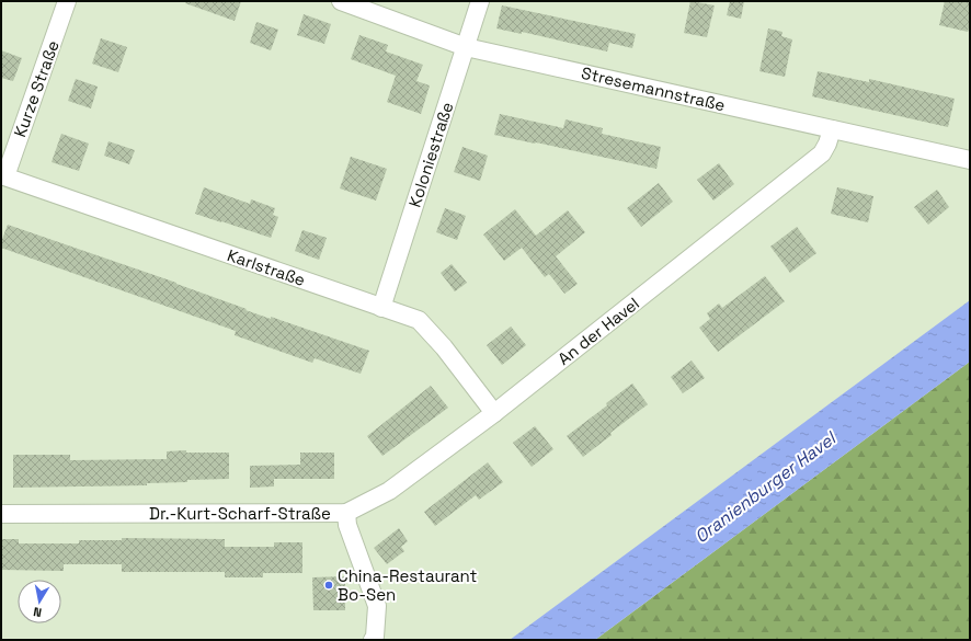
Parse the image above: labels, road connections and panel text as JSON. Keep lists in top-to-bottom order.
{
  "streets": {
    "street": [
      "Kurze Straße",
      "Stresemannstraße",
      "Koloniestraße",
      "Karlstraße",
      "An der Havel",
      "Dr.-Kurt-Scharf-Straße"
    ]
  },
  "crossings": [
    ["Kurze Straße", "Karlstraße"],
    ["Stresemannstraße", "Koloniestraße"],
    ["Stresemannstraße", "An der Havel"],
    ["Koloniestraße", "Karlstraße"],
    ["Karlstraße", "An der Havel"],
    ["An der Havel", "Dr.-Kurt-Scharf-Straße"]
  ],
  "water": ["Oranienburger Havel"],
  "places": ["China-Restaurant Bo-Sen"],
  "north": "bottom"
}
